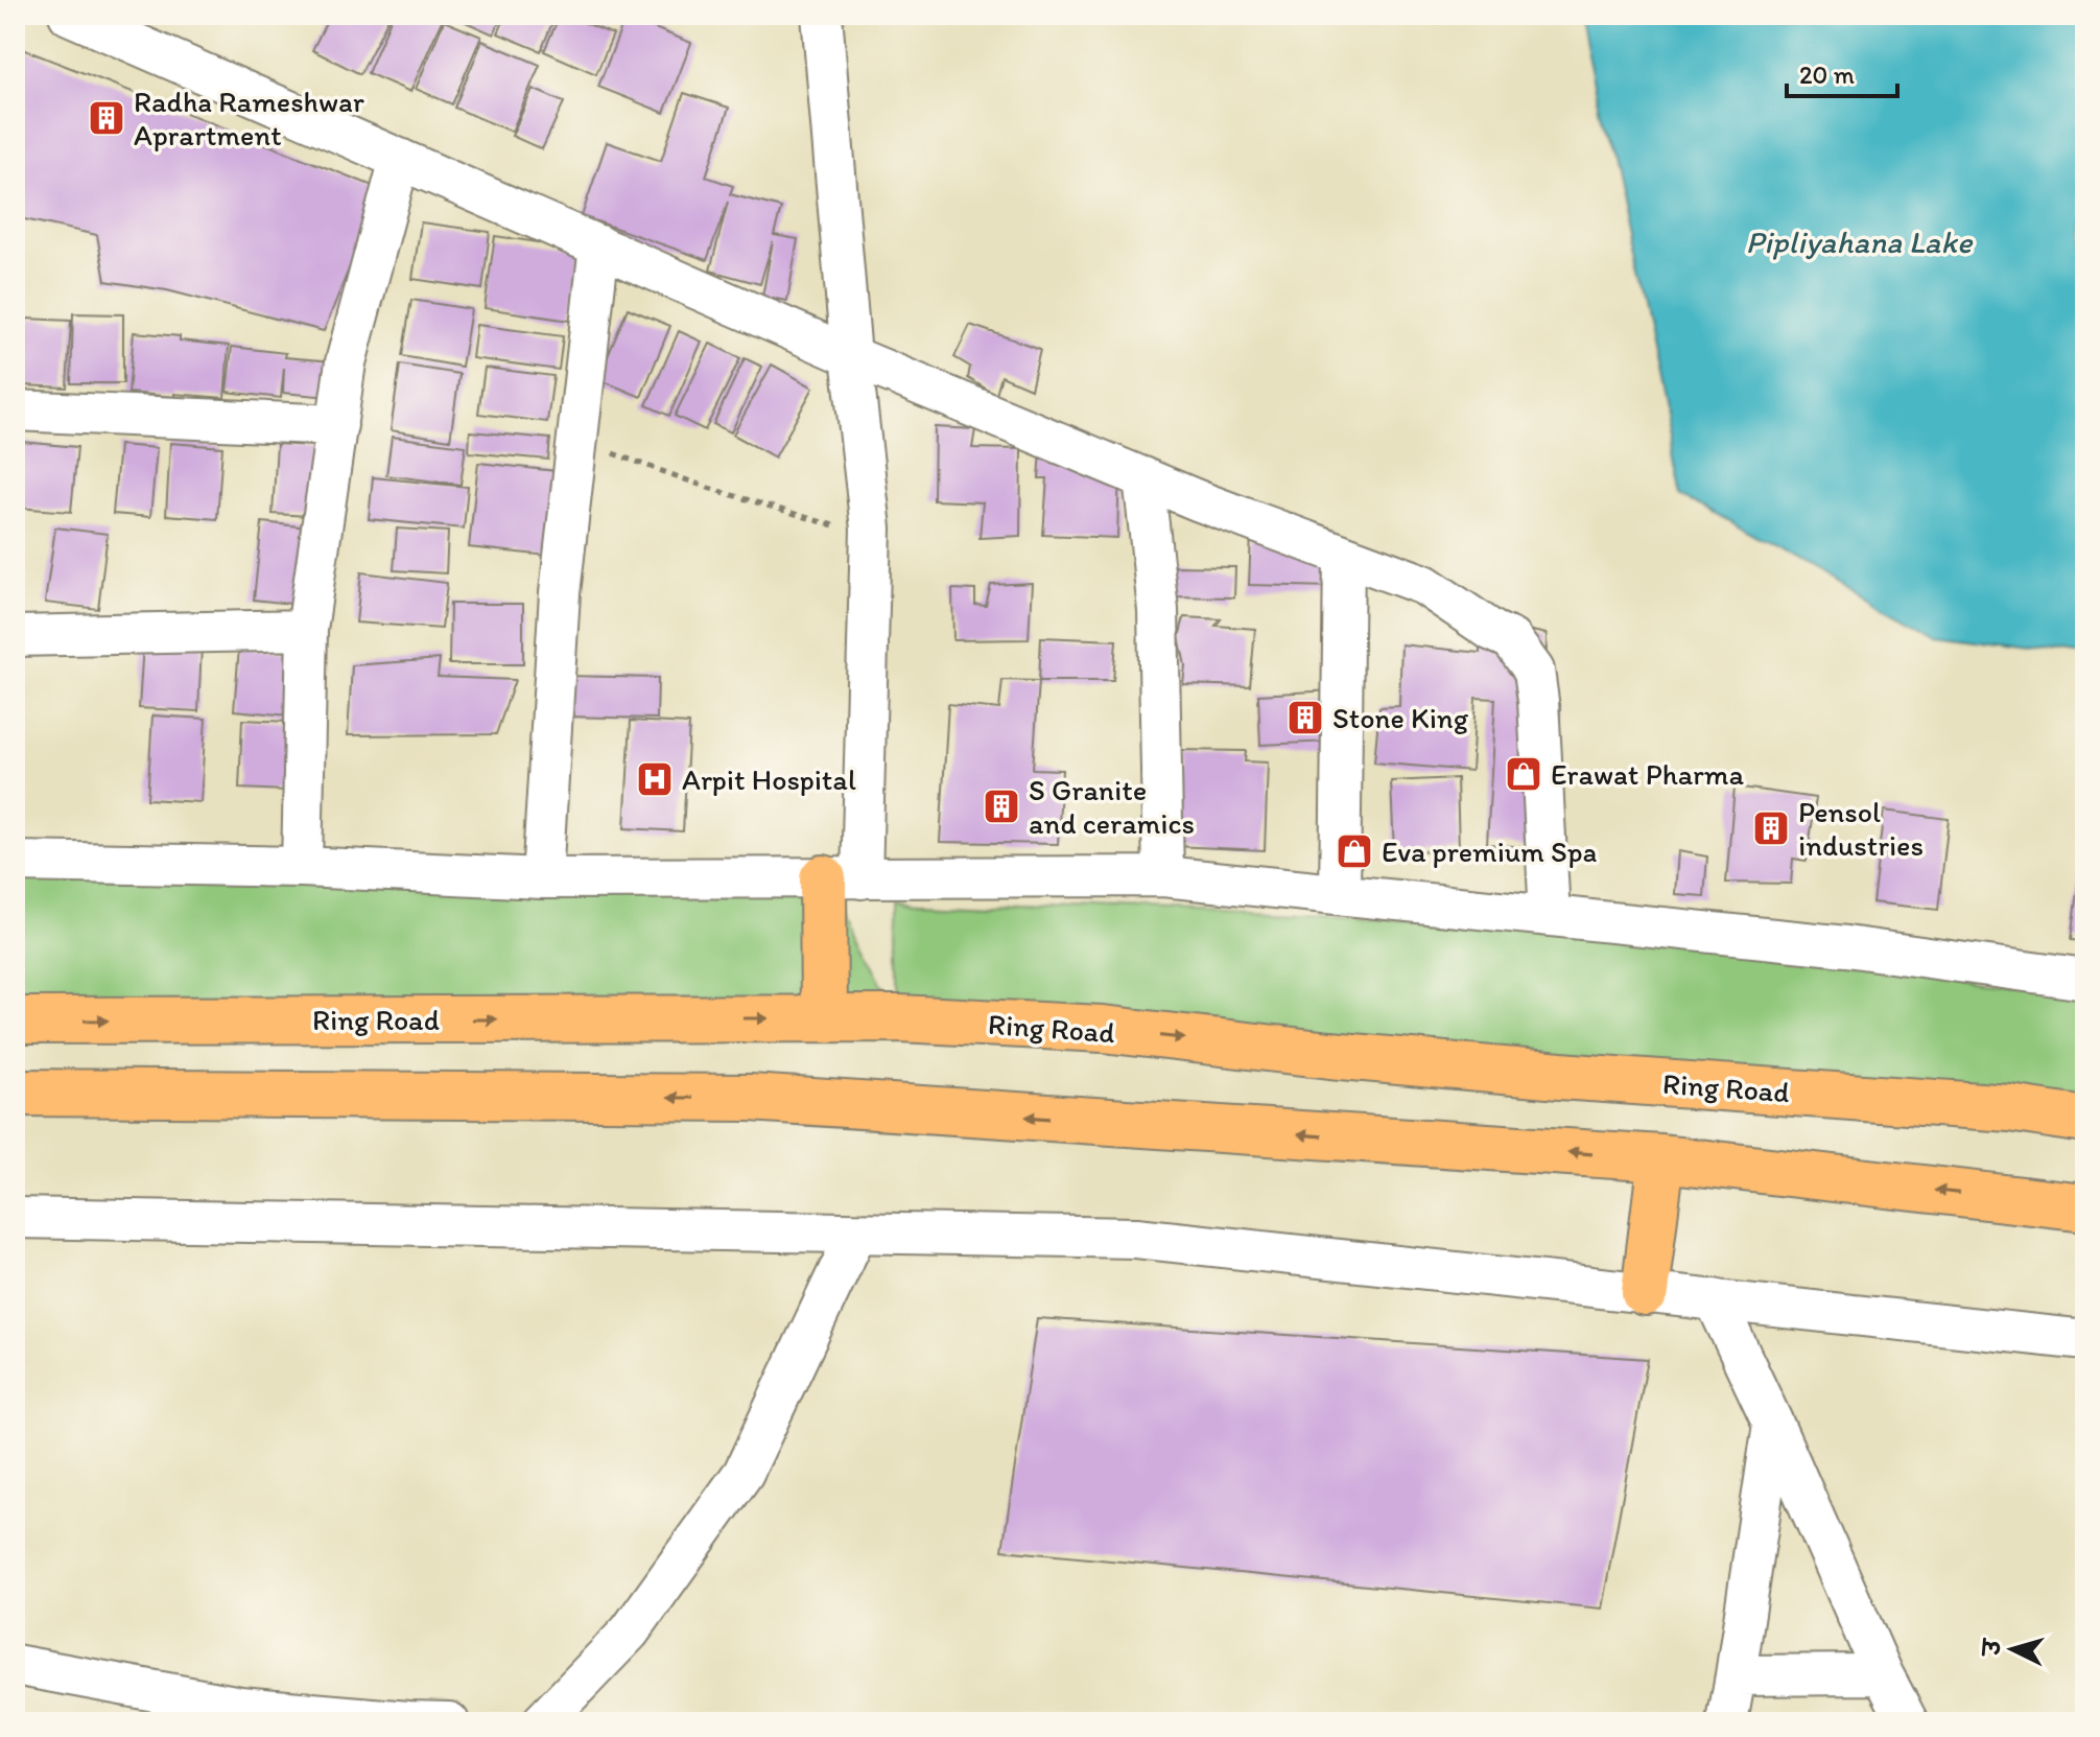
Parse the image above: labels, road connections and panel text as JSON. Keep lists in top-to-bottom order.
{
  "streets": {
    "main road": ["Ring Road"]
  },
  "water": ["Pipliyahana Lake"],
  "places": {
    "building": [
      "Radha Rameshwar Aprartment",
      "Stone King",
      "S Granite and ceramics",
      "Pensol industries"
    ],
    "shop": ["Erawat Pharma", "Eva premium Spa"],
    "hospital": ["Arpit Hospital"]
  },
  "scale_bar": "20 m",
  "north": "left"
}
